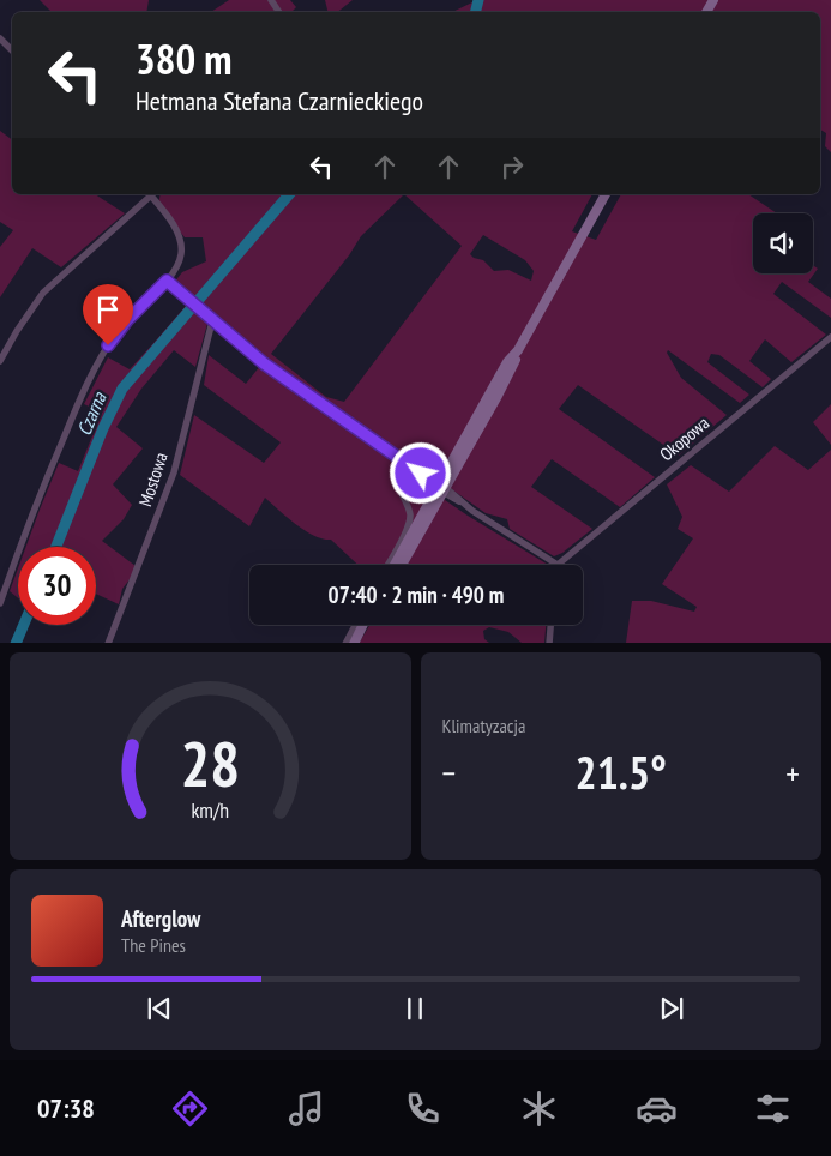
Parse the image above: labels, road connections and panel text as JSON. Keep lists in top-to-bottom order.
{
  "streets": {
    "street": ["Okopowa", "Mostowa"]
  },
  "water": ["Czarna"],
  "page": {
    "turn": ["380 m", "Hetmana Stefana Czarnieckiego"],
    "limit": "30",
    "trip": "07:40 · 2 min · 490 m",
    "tile": "Klimatyzacja",
    "heat": ["−", "21.5°", "+"],
    "song": ["Afterglow", "The Pines"],
    "tabs": "07:38",
    "gauge": ["28", "km/h"]
  }
}
